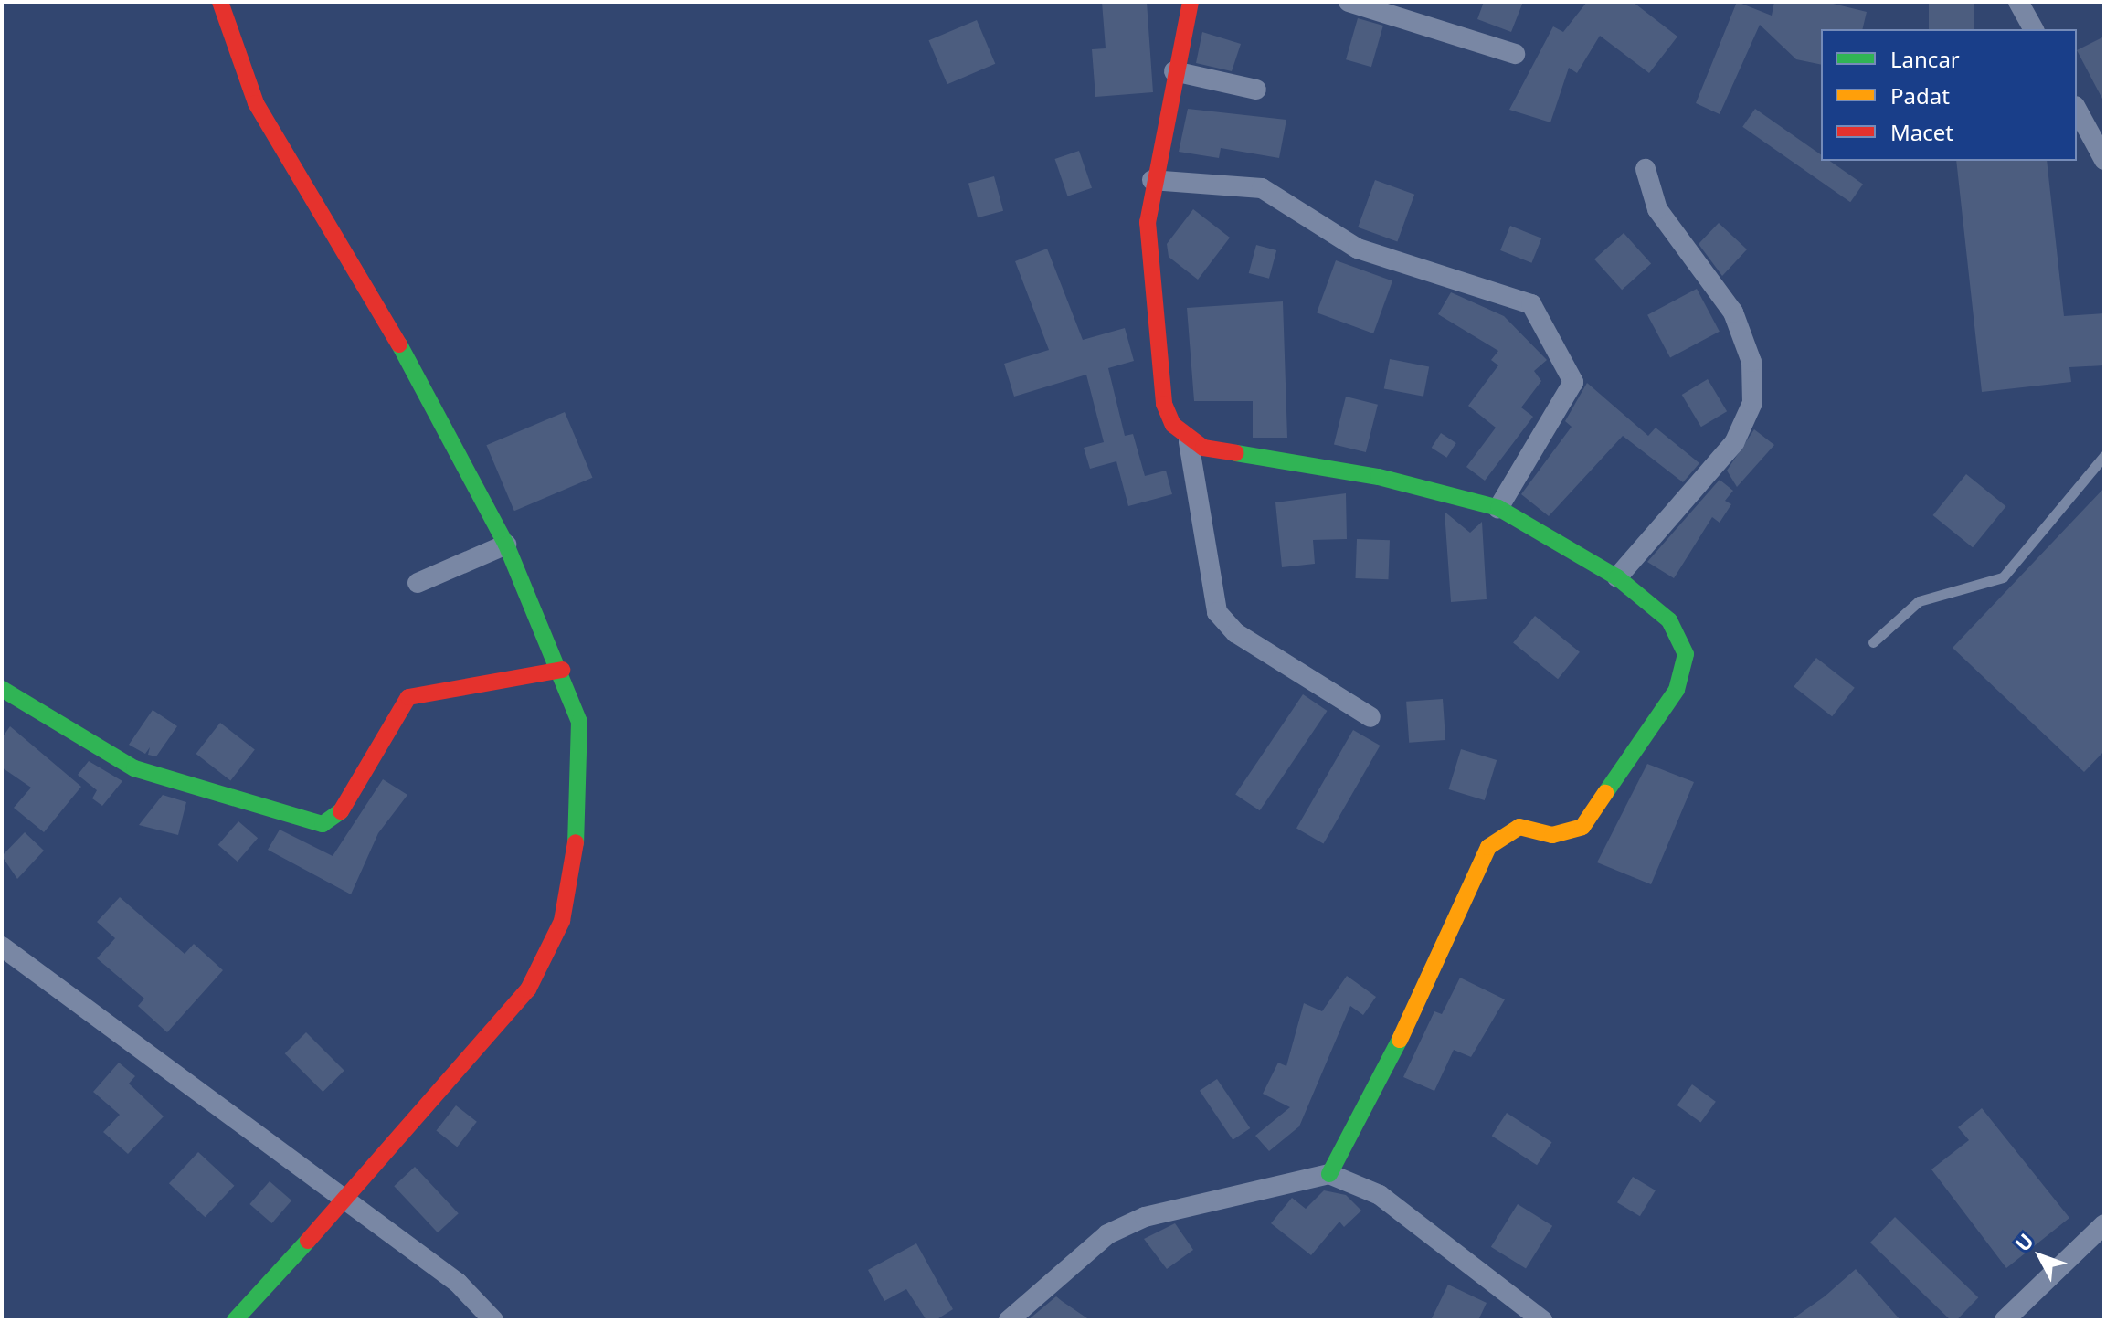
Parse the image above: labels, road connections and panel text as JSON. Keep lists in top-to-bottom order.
{
  "legend": ["Lancar", "Padat", "Macet"],
  "north": "top left"
}
